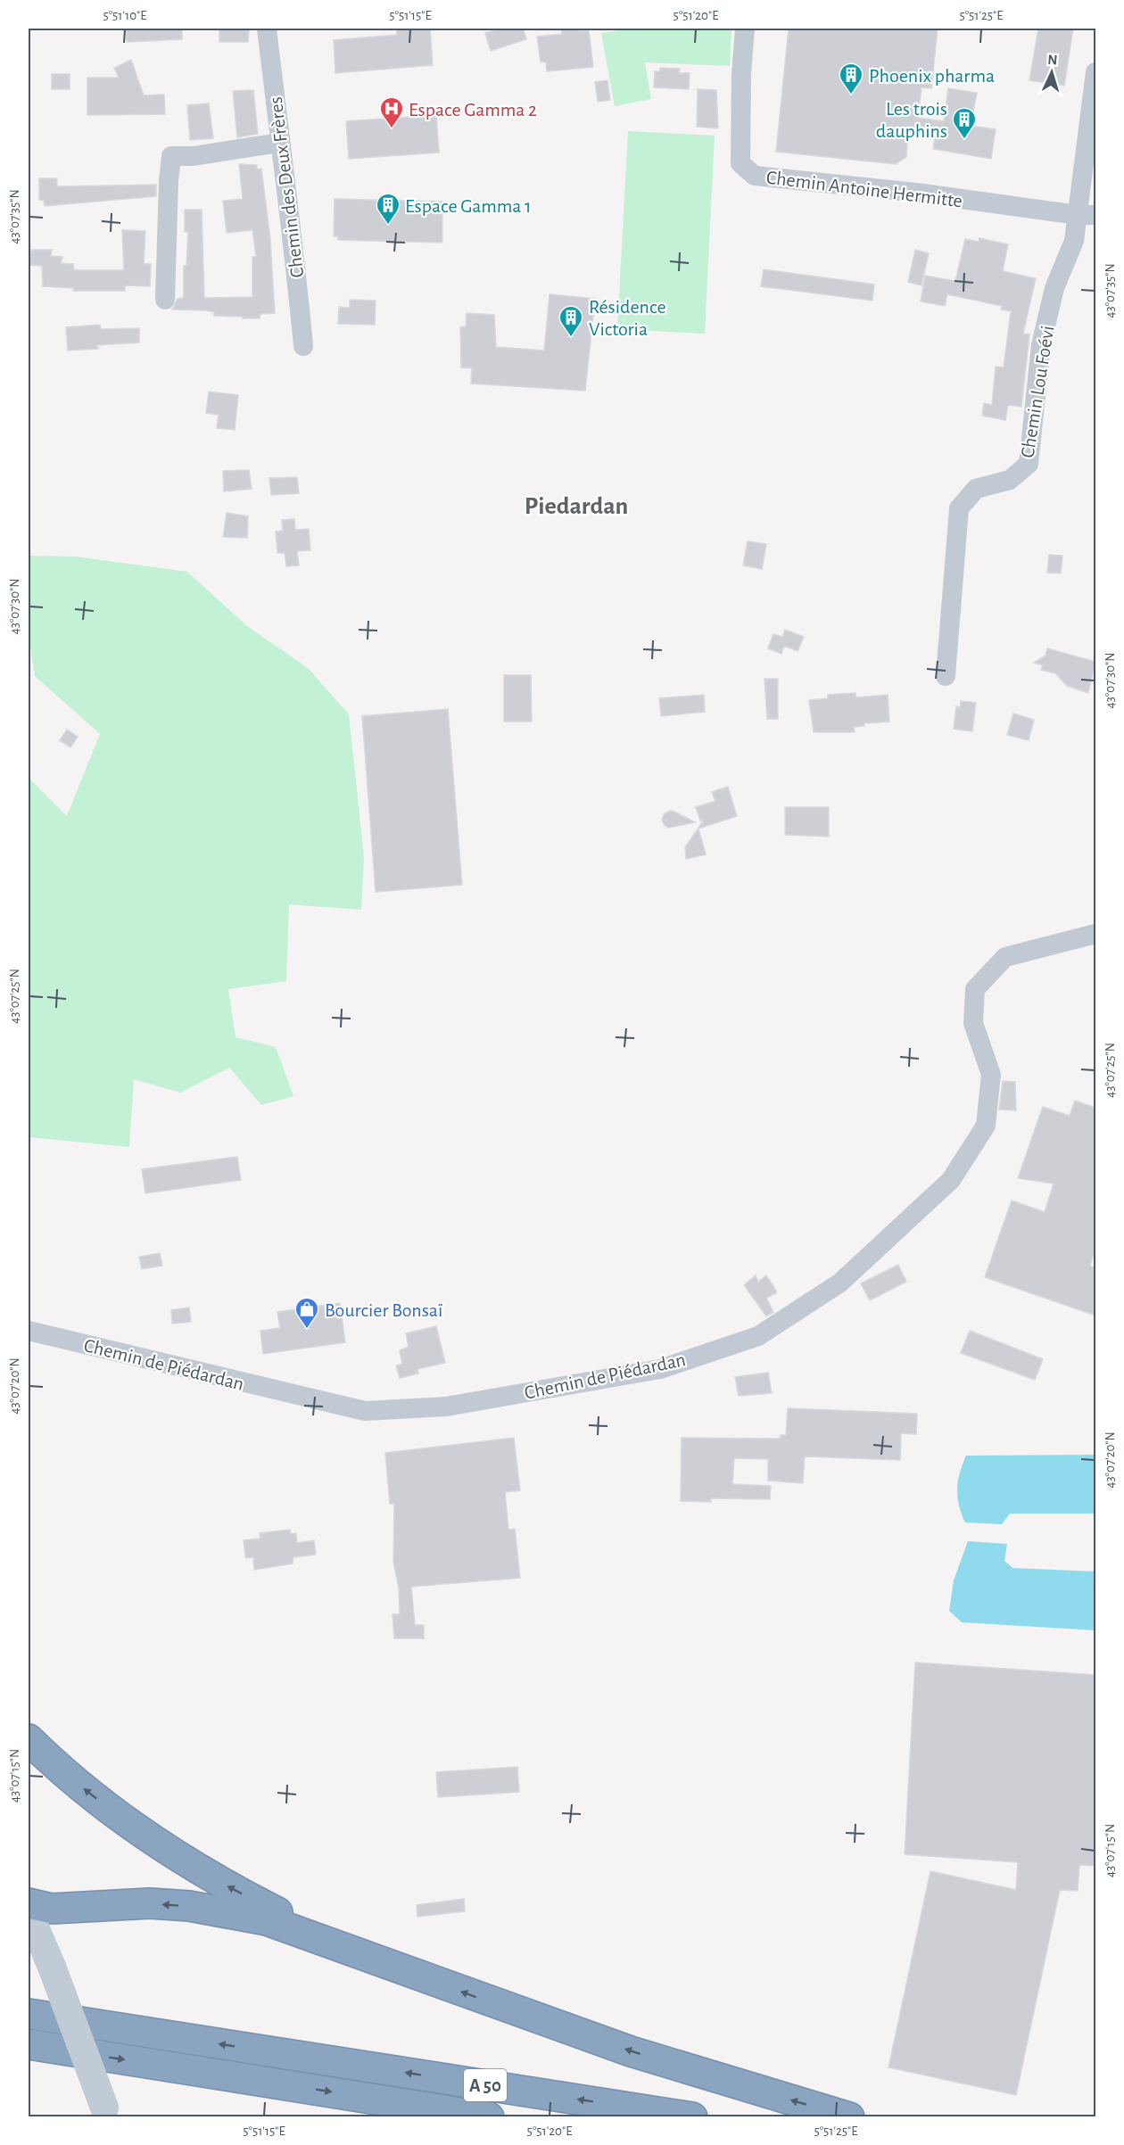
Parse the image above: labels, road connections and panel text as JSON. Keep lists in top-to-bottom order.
{
  "streets": {
    "highway": ["A 50"],
    "street": [
      "Chemin des Deux Frères",
      "Chemin Antoine Hermitte",
      "Chemin Lou Foévi",
      "Chemin de Piédardan"
    ]
  },
  "crossings": [
    ["Chemin Antoine Hermitte", "Chemin Lou Foévi"]
  ],
  "districts": ["Piedardan"],
  "places": {
    "building": [
      "Phoenix pharma",
      "Les trois dauphins",
      "Espace Gamma 1",
      "Résidence Victoria"
    ],
    "hospital": ["Espace Gamma 2"],
    "shop": ["Bourcier Bonsaï"]
  },
  "north": "top",
  "coordinates": [
    "5°51'10\"E",
    "5°51'15\"E",
    "5°51'20\"E",
    "5°51'25\"E",
    "43°07'35\"N",
    "43°07'30\"N",
    "43°07'25\"N",
    "43°07'20\"N",
    "43°07'15\"N"
  ]
}
